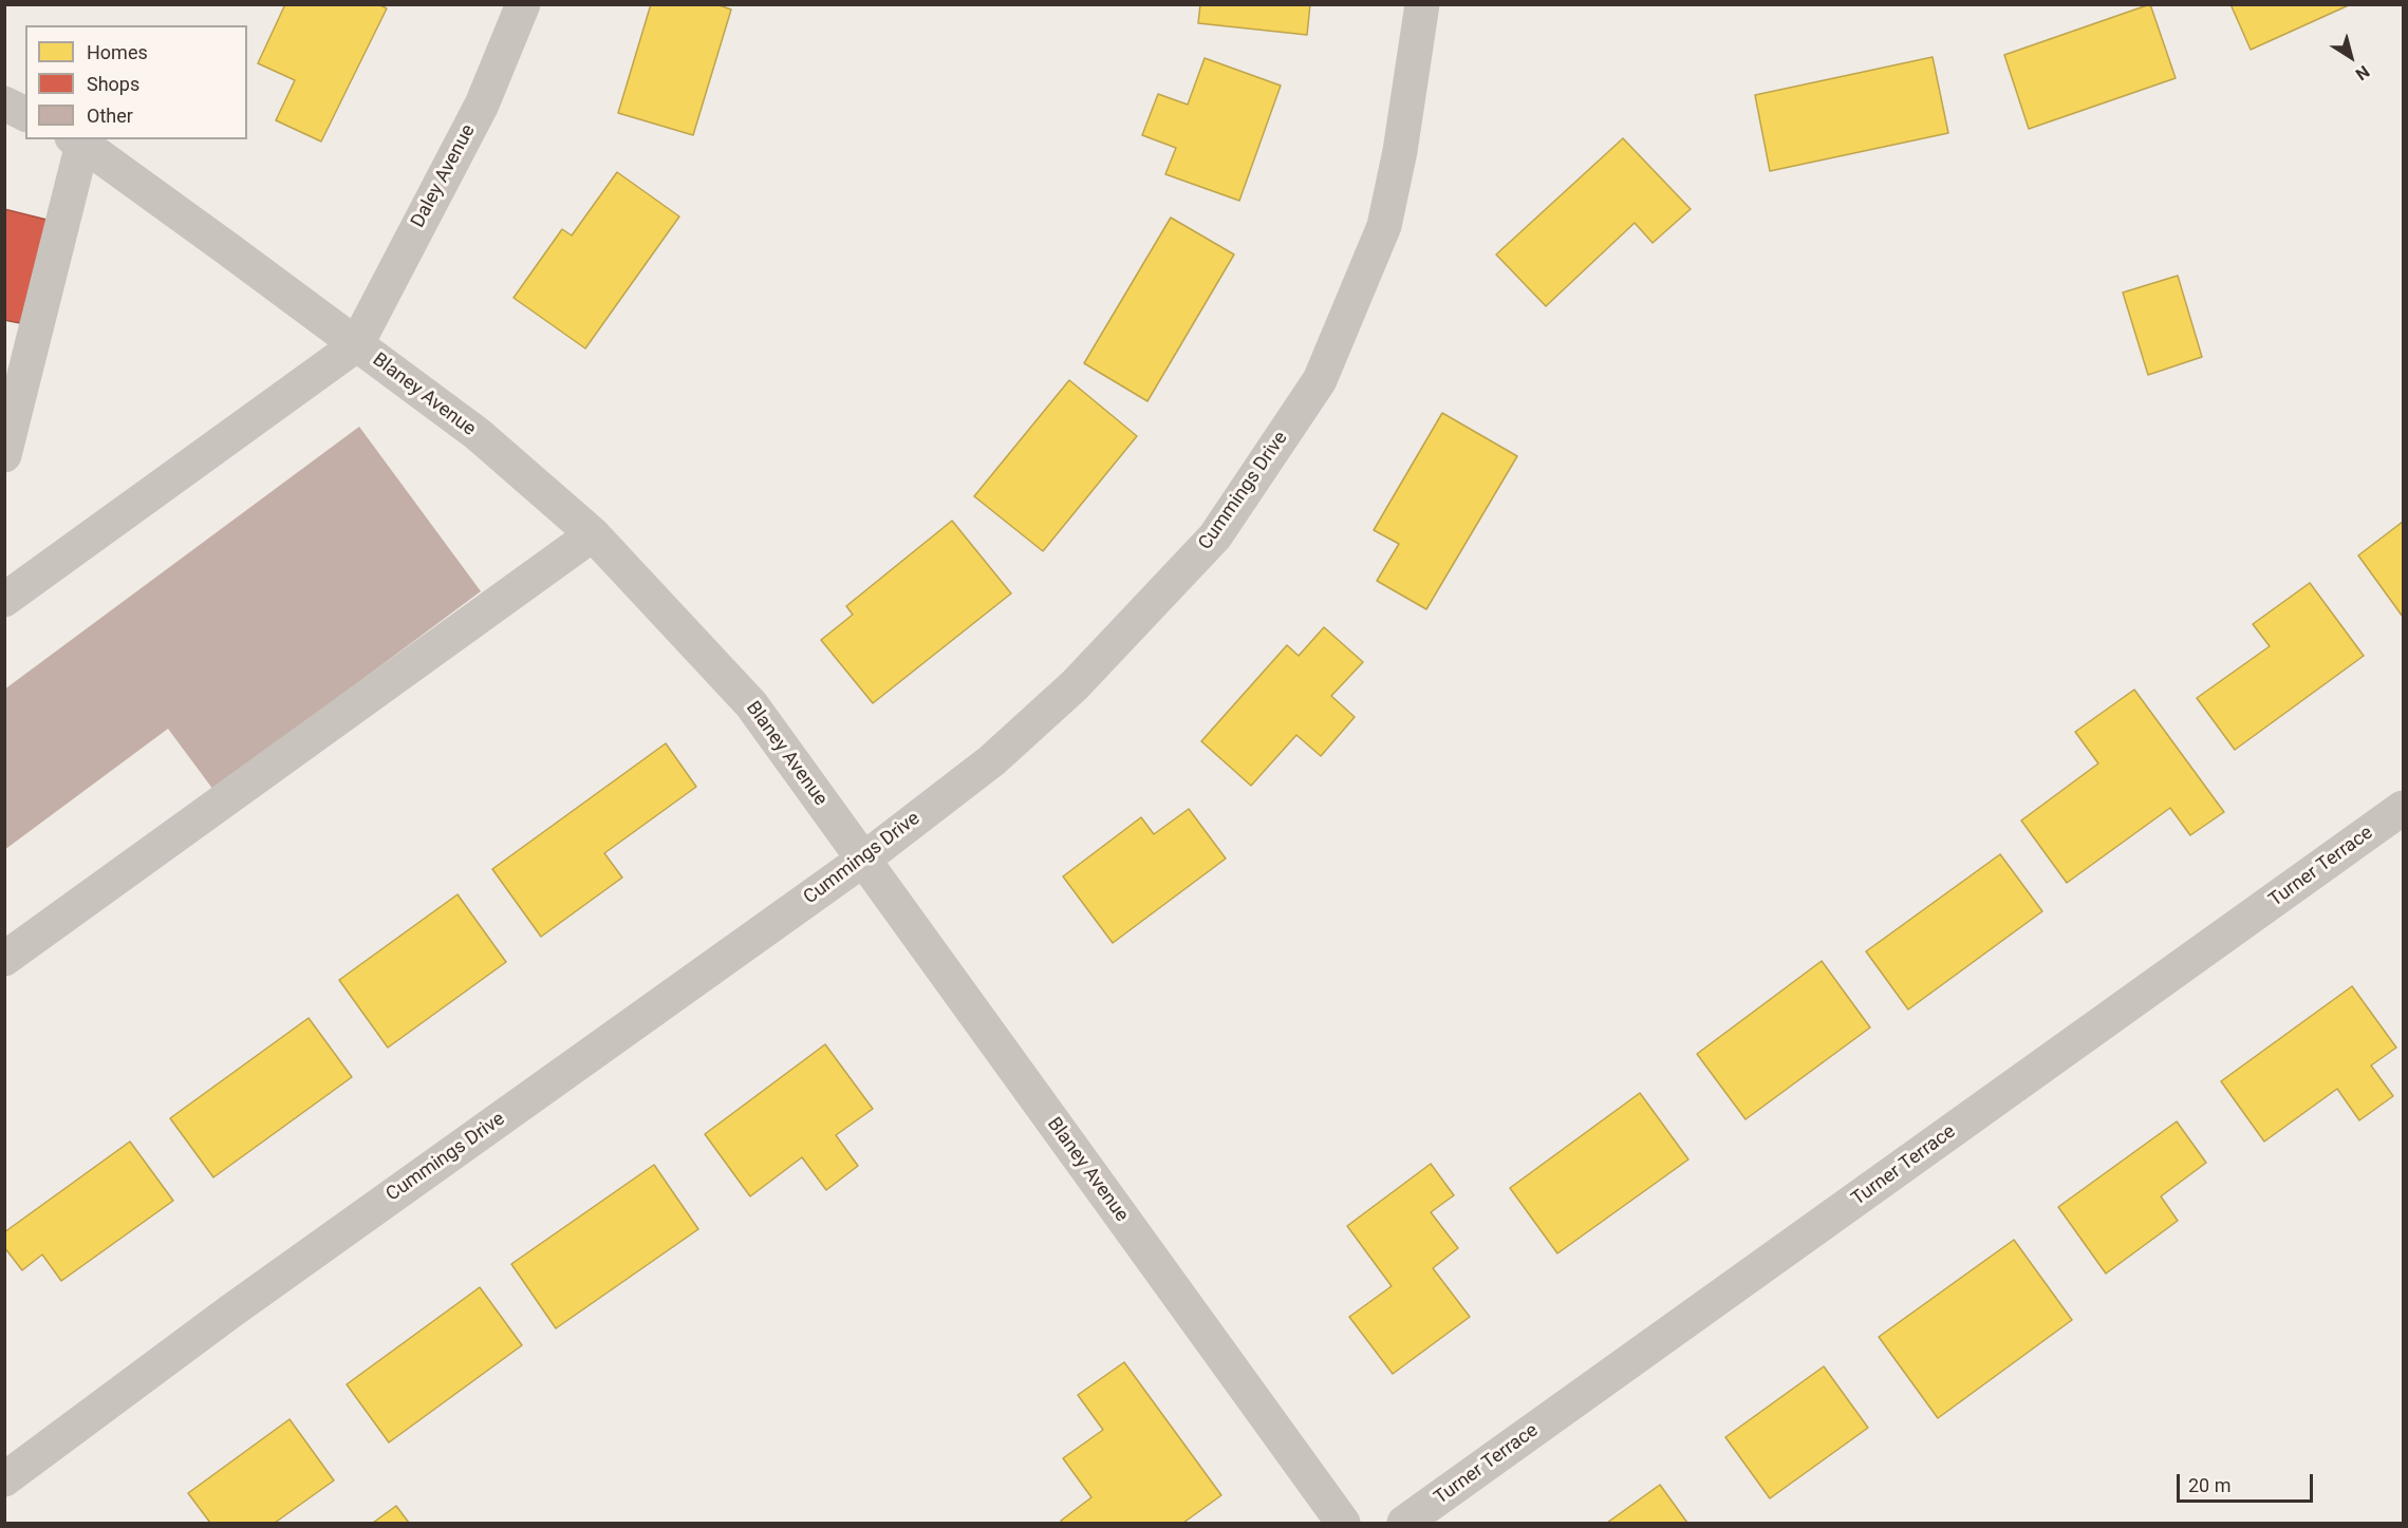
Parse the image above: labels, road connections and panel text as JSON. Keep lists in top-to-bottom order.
{
  "streets": {
    "street": [
      "Daley Avenue",
      "Blaney Avenue",
      "Cummings Drive",
      "Turner Terrace"
    ]
  },
  "crossings": [
    ["Daley Avenue", "Blaney Avenue"],
    ["Blaney Avenue", "Cummings Drive"]
  ],
  "legend": ["Homes", "Shops", "Other"],
  "scale_bar": "20 m",
  "north": "bottom right"
}
